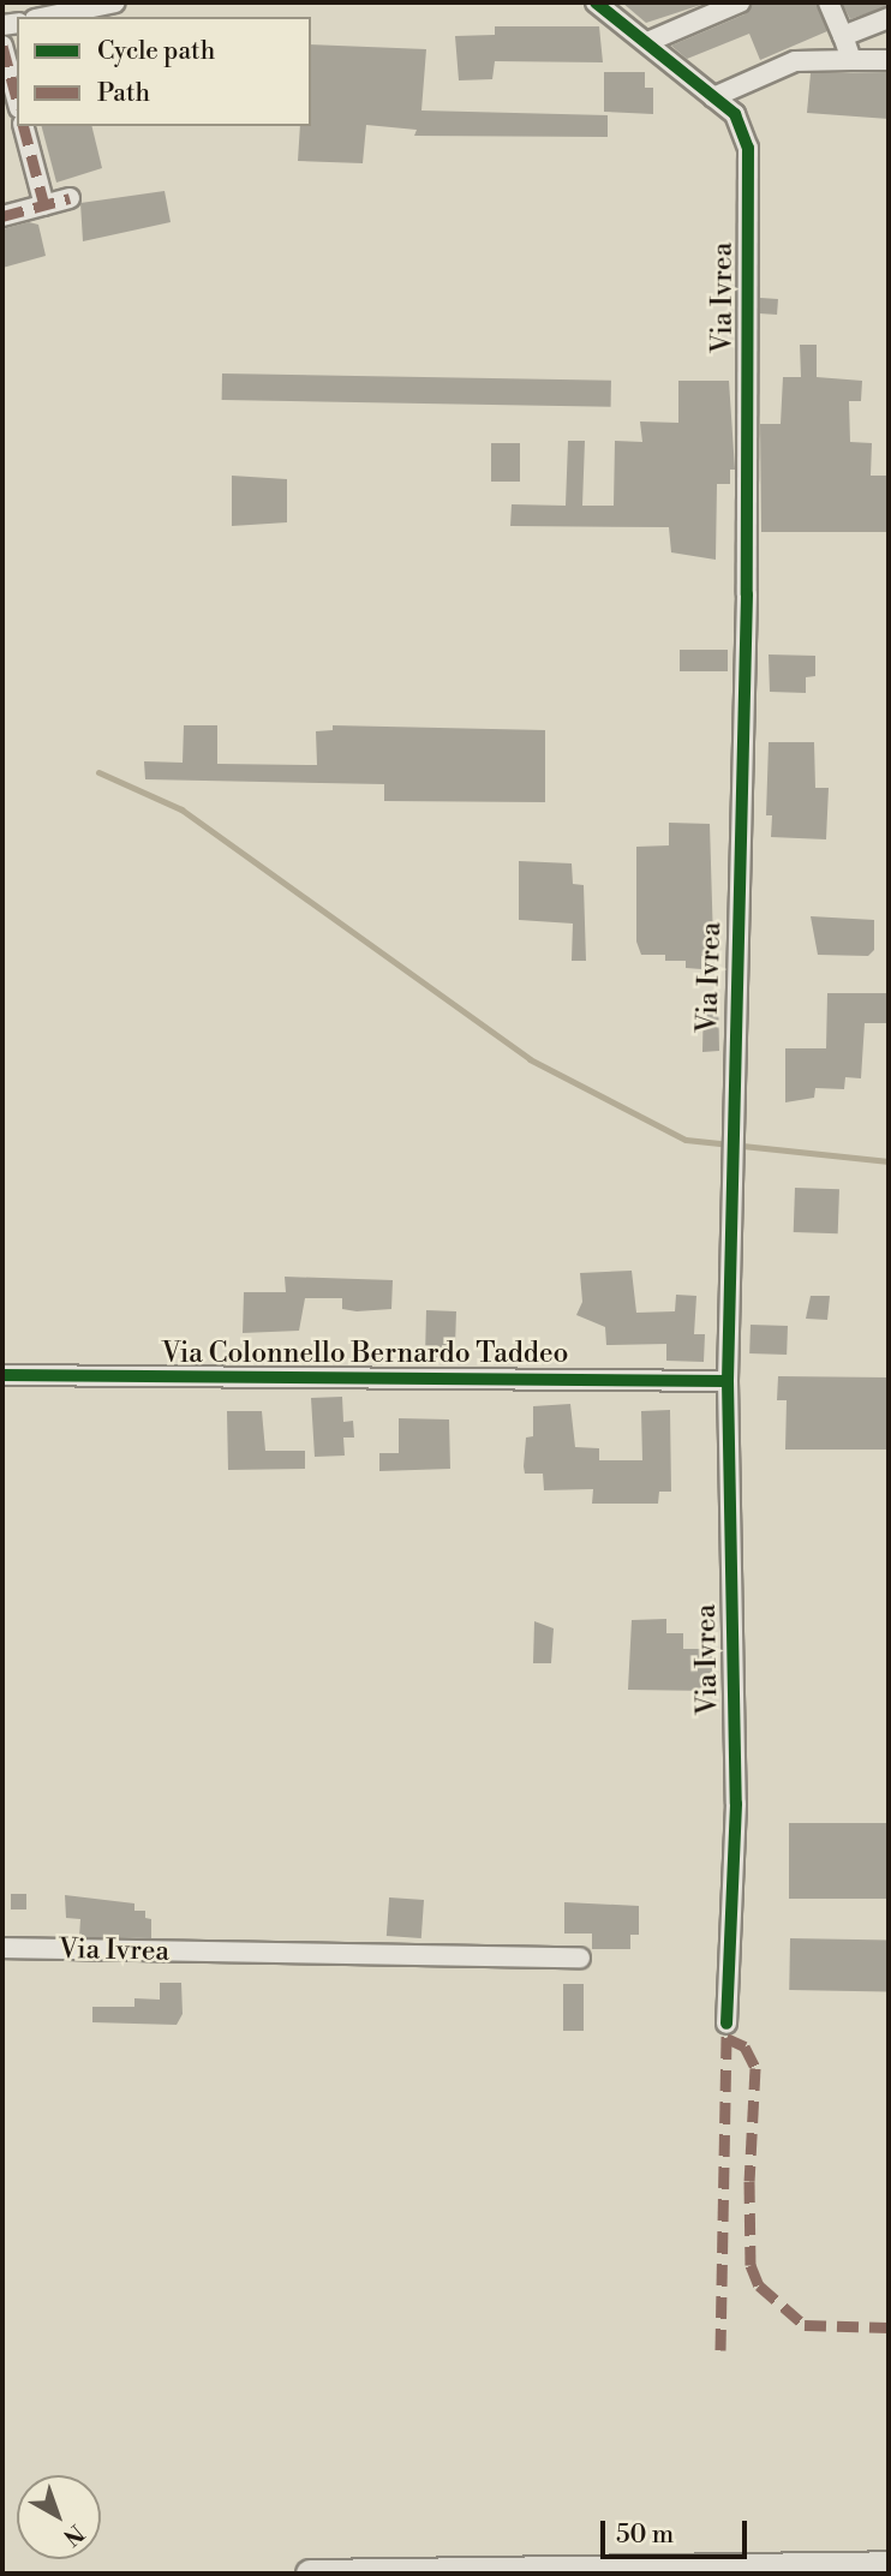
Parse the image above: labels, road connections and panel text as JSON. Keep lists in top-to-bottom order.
{
  "streets": {
    "street": ["Via Ivrea", "Via Colonnello Bernardo Taddeo"]
  },
  "crossings": [
    ["Via Ivrea", "Via Colonnello Bernardo Taddeo"]
  ],
  "legend": ["Cycle path", "Path"],
  "scale_bar": "50 m",
  "north": "bottom right"
}
